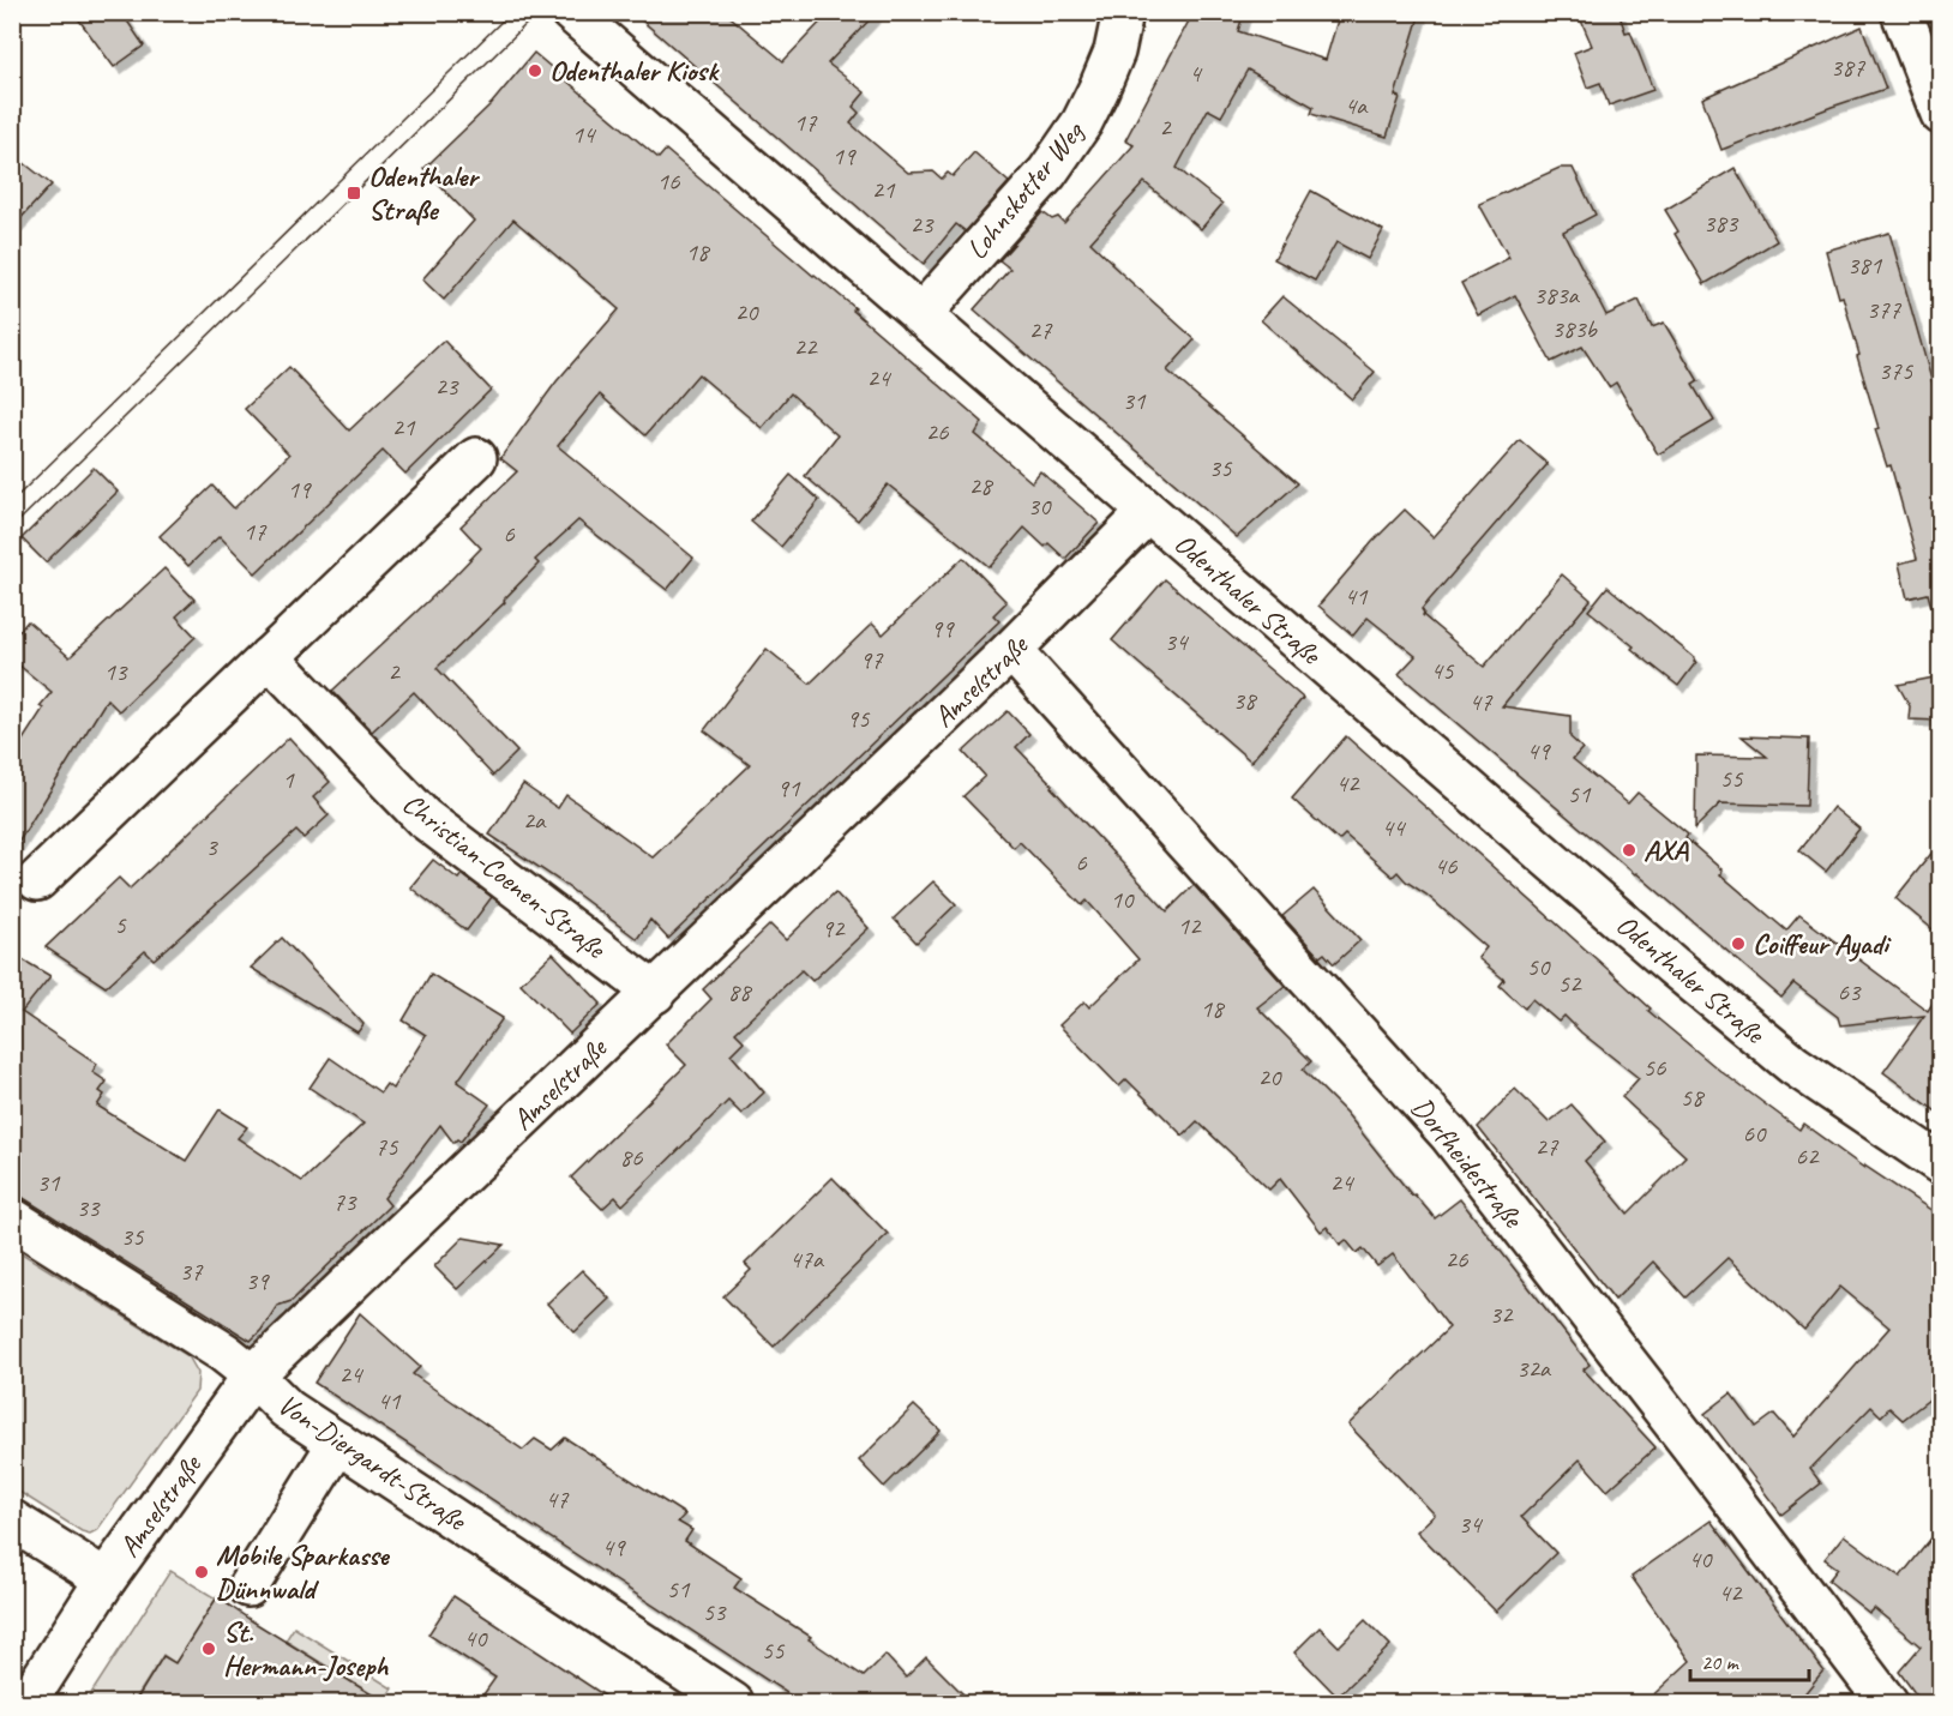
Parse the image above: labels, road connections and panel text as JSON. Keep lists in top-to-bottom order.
{
  "streets": {
    "street": [
      "Lohnskotter Weg",
      "Odenthaler Straße",
      "Amselstraße",
      "Christian-Coenen-Straße",
      "Dorfheidestraße",
      "Von-Diergardt-Straße"
    ]
  },
  "crossings": [
    ["Lohnskotter Weg", "Odenthaler Straße"],
    ["Odenthaler Straße", "Amselstraße"],
    ["Amselstraße", "Christian-Coenen-Straße"],
    ["Amselstraße", "Dorfheidestraße"],
    ["Amselstraße", "Von-Diergardt-Straße"]
  ],
  "places": {
    "other": [
      "Odenthaler Kiosk",
      "AXA",
      "Coiffeur Ayadi",
      "Mobile Sparkasse Dünnwald",
      "St. Hermann-Joseph"
    ],
    "transit": ["Odenthaler Straße"]
  },
  "house_numbers": [
    "387",
    "4",
    "4a",
    "17",
    "2",
    "14",
    "19",
    "16",
    "21",
    "383",
    "23",
    "18",
    "381",
    "383a",
    "377",
    "20",
    "383b",
    "27",
    "22",
    "375",
    "24",
    "23",
    "31",
    "21",
    "26",
    "35",
    "28",
    "19",
    "30",
    "17",
    "6",
    "41",
    "99",
    "34",
    "97",
    "45",
    "13",
    "2",
    "38",
    "47",
    "95",
    "49",
    "55",
    "1",
    "42",
    "91",
    "51",
    "2a",
    "44",
    "3",
    "6",
    "46",
    "10",
    "5",
    "12",
    "92",
    "50",
    "52",
    "88",
    "63",
    "18",
    "56",
    "20",
    "58",
    "60",
    "75",
    "27",
    "62",
    "86",
    "31",
    "24",
    "73",
    "33",
    "35",
    "47a",
    "26",
    "37",
    "39",
    "32",
    "32a",
    "24",
    "41",
    "47",
    "34",
    "49",
    "40",
    "51",
    "42",
    "53",
    "40",
    "55"
  ],
  "scale_bar": "20 m"
}
